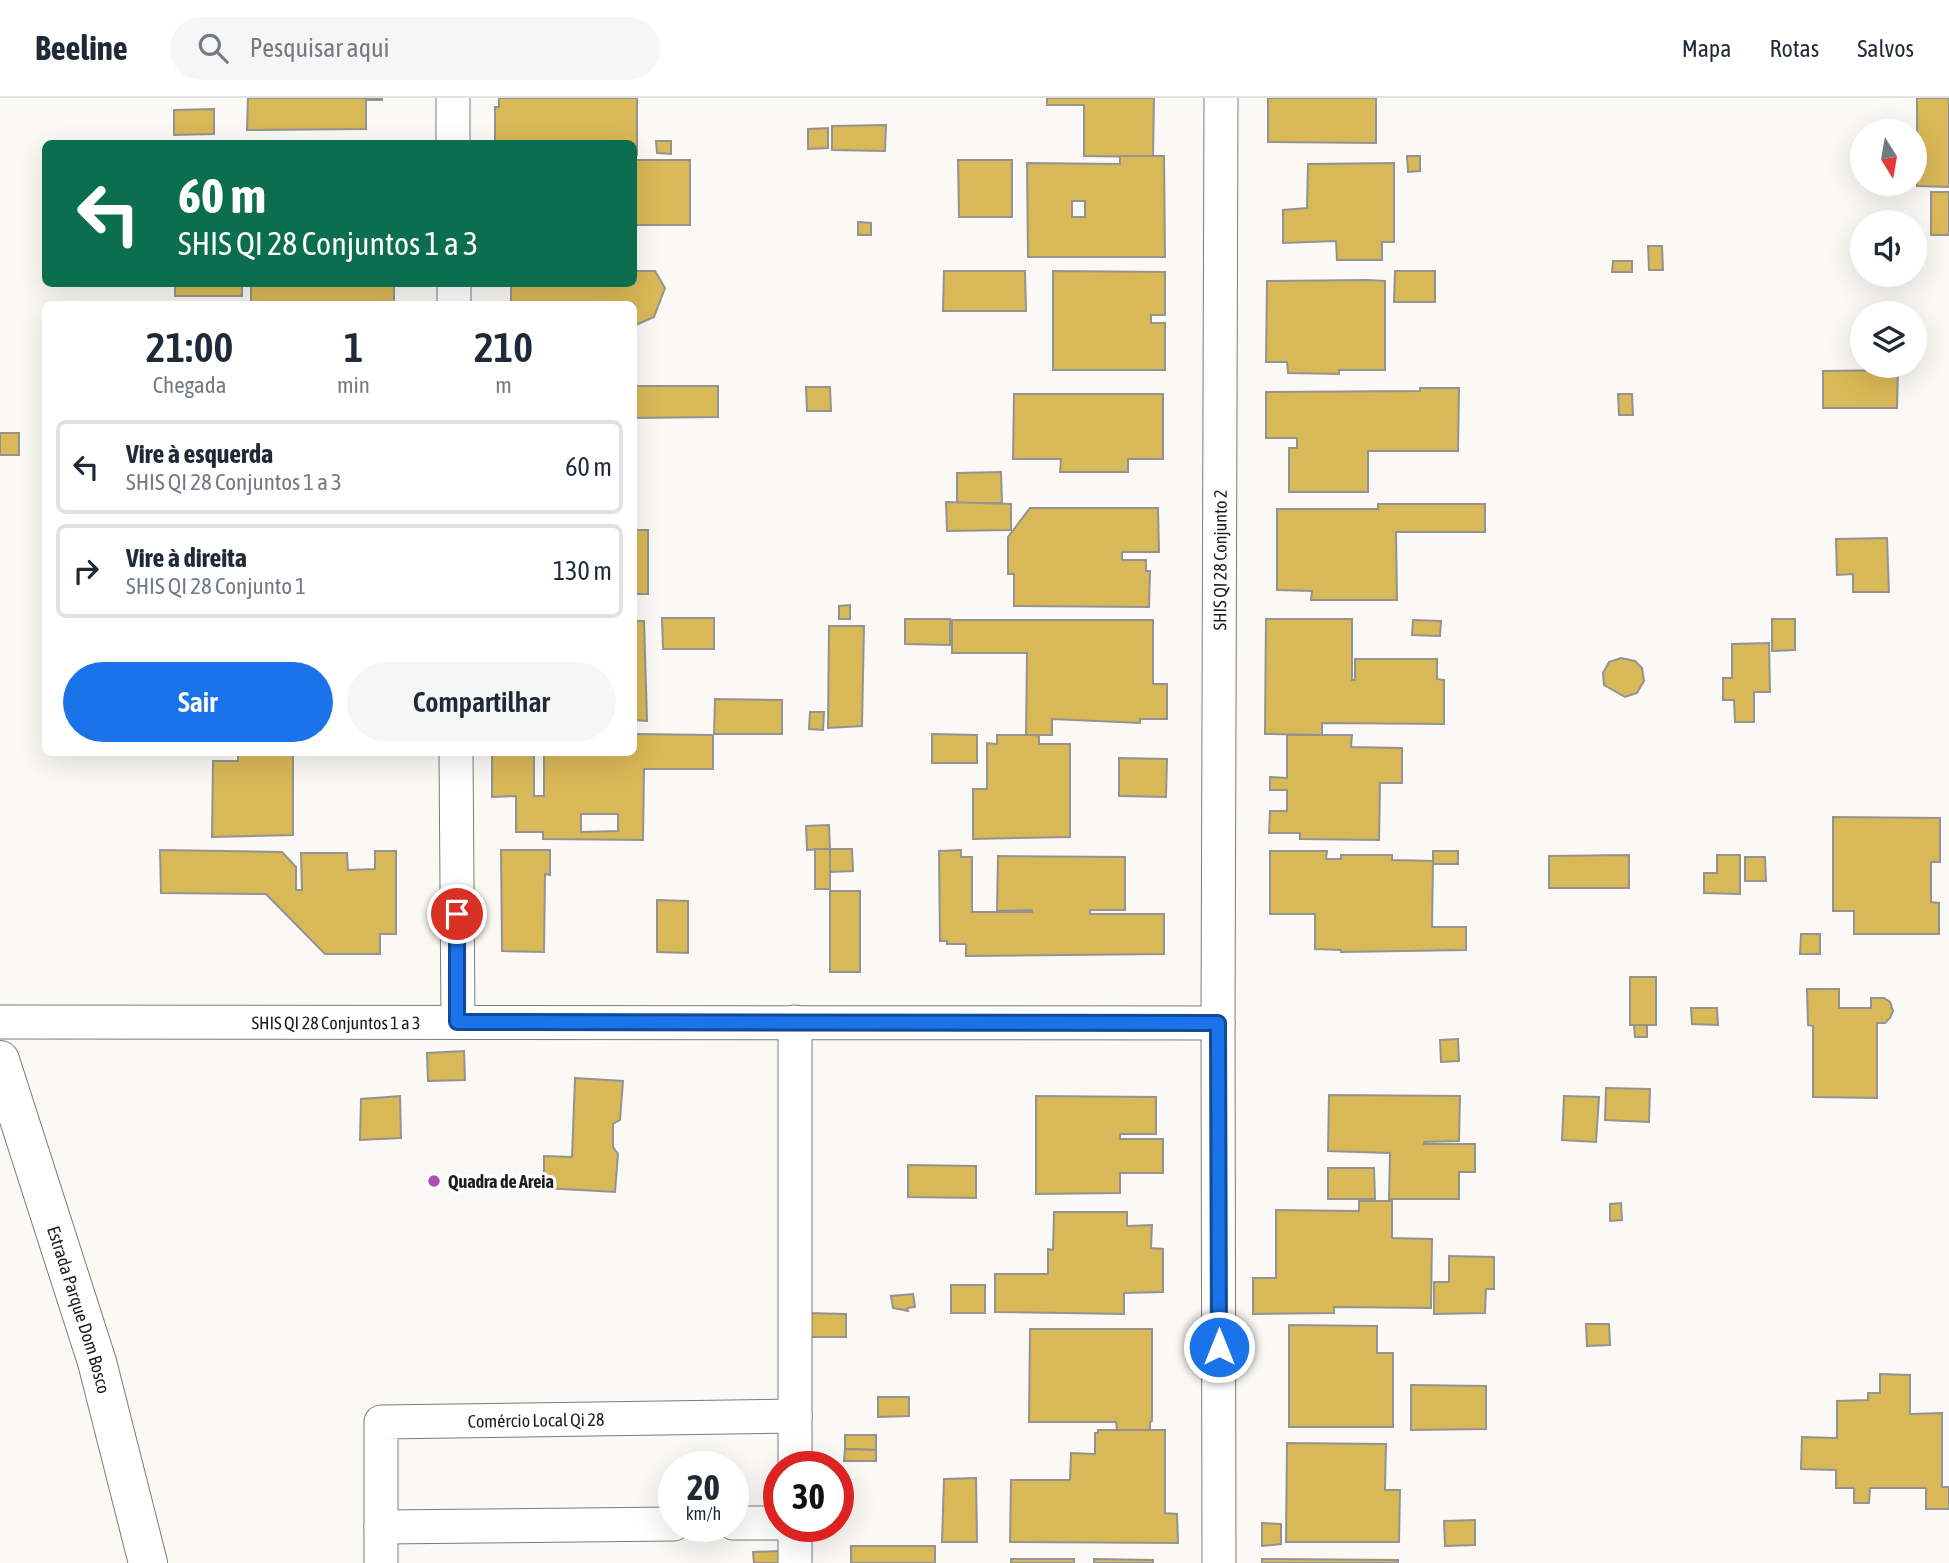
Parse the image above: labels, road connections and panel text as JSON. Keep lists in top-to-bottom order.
{
  "streets": {
    "main road": ["Estrada Parque Dom Bosco"],
    "street": ["SHIS QI 28 Conjunto 2", "SHIS QI 28 Conjuntos 1 a 3", "Comércio Local Qi 28"]
  },
  "crossings": [
    ["SHIS QI 28 Conjunto 2", "SHIS QI 28 Conjuntos 1 a 3"]
  ],
  "places": ["Quadra de Areia"],
  "north": "bottom",
  "page": {
    "header": "Beeline",
    "search": "Pesquisar aqui",
    "nav": ["Mapa", "Rotas", "Salvos"],
    "turn": ["60 m", "SHIS QI 28 Conjuntos 1 a 3"],
    "eta": [
      "21:00",
      "Chegada",
      "1",
      "min",
      "210",
      "m"
    ],
    "list": [
      {
        "name": "Vire à esquerda",
        "note": "SHIS QI 28 Conjuntos 1 a 3",
        "value": "60 m"
      },
      {
        "name": "Vire à direita",
        "note": "SHIS QI 28 Conjunto 1",
        "value": "130 m"
      }
    ],
    "buttons": ["Sair", "Compartilhar"],
    "speed": "20 km/h",
    "limit": "30"
  }
}
